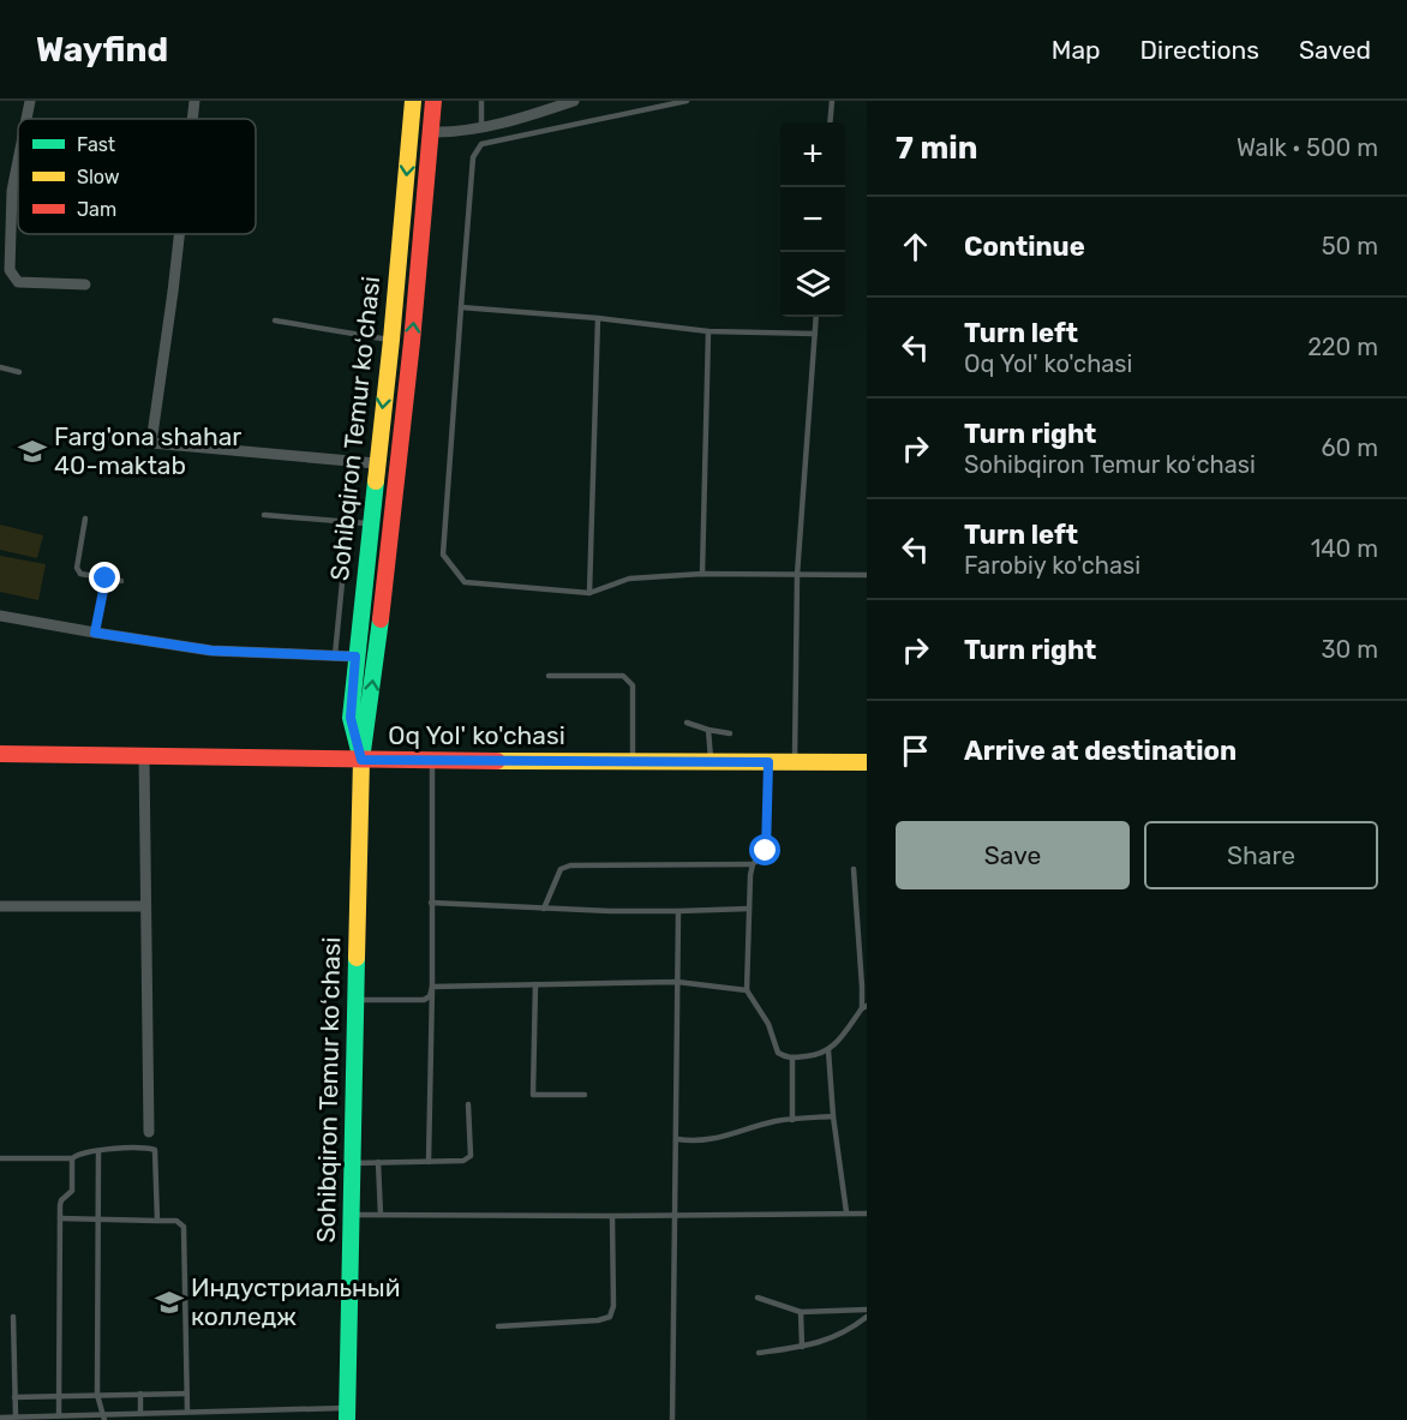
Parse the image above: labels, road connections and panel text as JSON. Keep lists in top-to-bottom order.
{
  "streets": {
    "main road": ["Sohibqiron Temur koʻchasi", "Oq Yol' ko'chasi"]
  },
  "crossings": [
    ["Sohibqiron Temur koʻchasi", "Oq Yol' ko'chasi"]
  ],
  "places": {
    "school or university": ["Farg'ona shahar 40-maktab", "Индустриальный колледж"]
  },
  "legend": ["Fast", "Slow", "Jam"],
  "page": {
    "header": "Wayfind",
    "nav": ["Map", "Directions", "Saved"],
    "heading": ["7 min", "Walk · 500 m"],
    "map_buttons": ["+", "−"],
    "list": [
      ["Continue", "50 m"],
      ["Turn left", "Oq Yol' ko'chasi", "220 m"],
      ["Turn right", "Sohibqiron Temur koʻchasi", "60 m"],
      ["Turn left", "Farobiy ko'chasi", "140 m"],
      ["Turn right", "30 m"],
      "Arrive at destination"
    ],
    "buttons": ["Save", "Share"]
  }
}
